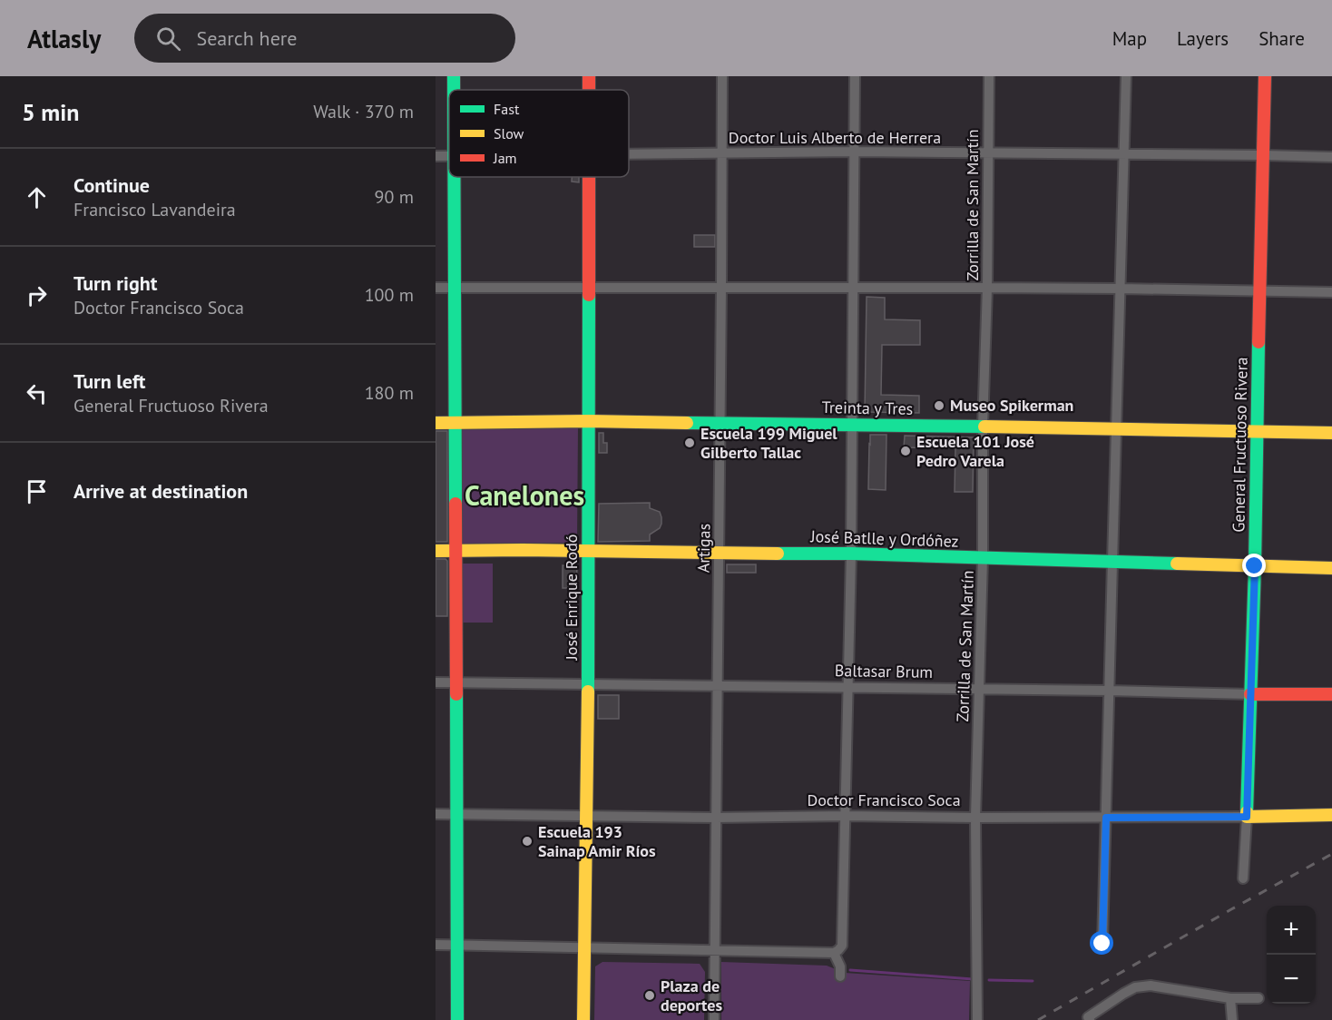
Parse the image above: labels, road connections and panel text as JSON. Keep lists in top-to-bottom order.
{
  "streets": {
    "main road": [
      "Treinta y Tres",
      "General Fructuoso Rivera",
      "José Batlle y Ordóñez",
      "José Enrique Rodó",
      "Baltasar Brum",
      "Doctor Francisco Soca"
    ],
    "street": ["Doctor Luis Alberto de Herrera", "Zorrilla de San Martín", "Artigas"]
  },
  "crossings": [
    ["Doctor Luis Alberto de Herrera", "Zorrilla de San Martín"],
    ["Doctor Luis Alberto de Herrera", "General Fructuoso Rivera"],
    ["Doctor Luis Alberto de Herrera", "Artigas"],
    ["Zorrilla de San Martín", "Treinta y Tres"],
    ["Zorrilla de San Martín", "José Batlle y Ordóñez"],
    ["Zorrilla de San Martín", "Baltasar Brum"],
    ["Zorrilla de San Martín", "Doctor Francisco Soca"],
    ["Treinta y Tres", "General Fructuoso Rivera"],
    ["Treinta y Tres", "Artigas"],
    ["Treinta y Tres", "José Enrique Rodó"],
    ["General Fructuoso Rivera", "José Batlle y Ordóñez"],
    ["General Fructuoso Rivera", "Baltasar Brum"],
    ["General Fructuoso Rivera", "Doctor Francisco Soca"],
    ["José Batlle y Ordóñez", "Artigas"],
    ["José Batlle y Ordóñez", "José Enrique Rodó"],
    ["Artigas", "Baltasar Brum"],
    ["Artigas", "Doctor Francisco Soca"],
    ["José Enrique Rodó", "Baltasar Brum"],
    ["José Enrique Rodó", "Doctor Francisco Soca"]
  ],
  "districts": ["Canelones"],
  "places": [
    "Museo Spikerman",
    "Escuela 199 Miguel Gilberto Tallac",
    "Escuela 101 José Pedro Varela",
    "Escuela 193 Sainap Amir Ríos",
    "Plaza de deportes"
  ],
  "legend": ["Fast", "Slow", "Jam"],
  "page": {
    "header": "Atlasly",
    "search": "Search here",
    "nav": ["Map", "Layers", "Share"],
    "heading": ["5 min", "Walk · 370 m"],
    "list": [
      ["Continue", "Francisco Lavandeira", "90 m"],
      ["Turn right", "Doctor Francisco Soca", "100 m"],
      ["Turn left", "General Fructuoso Rivera", "180 m"],
      "Arrive at destination"
    ],
    "map_buttons": ["+", "−"]
  }
}
